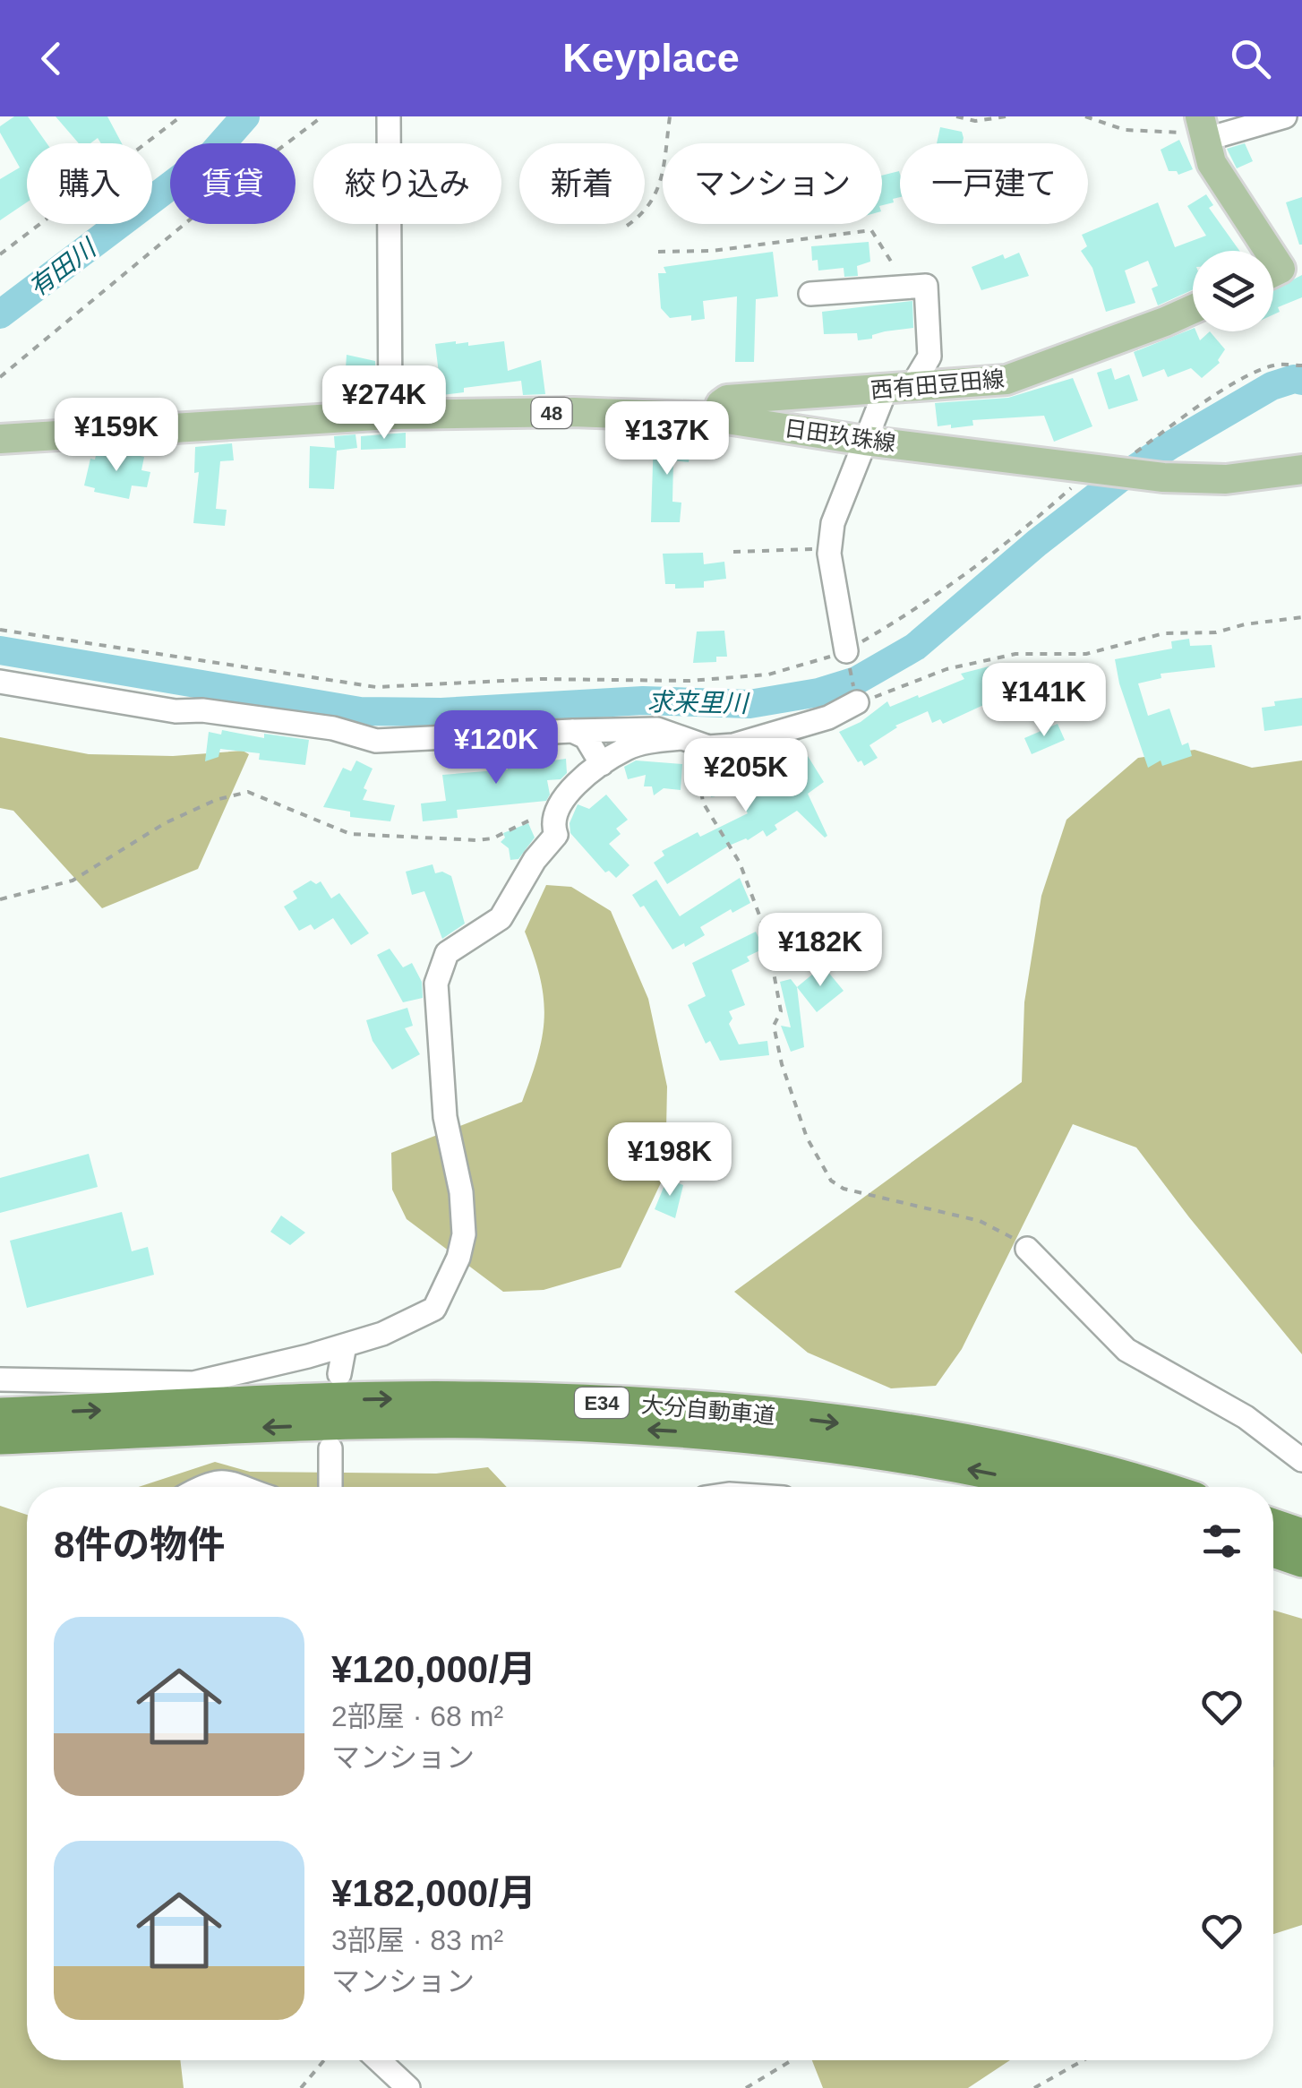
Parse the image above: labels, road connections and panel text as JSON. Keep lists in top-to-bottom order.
{
  "streets": {
    "highway": ["E34", "大分自動車道"],
    "main road": ["西有田豆田線", "48", "日田玖珠線"]
  },
  "crossings": [
    ["西有田豆田線", "日田玖珠線"]
  ],
  "water": ["有田川", "求来里川"],
  "page": {
    "header": "Keyplace",
    "chip": [
      "購入",
      "賃貸",
      "絞り込み",
      "新着",
      "マンション",
      "一戸建て"
    ],
    "price": [
      "¥274K",
      "¥159K",
      "¥137K",
      "¥141K",
      "¥120K",
      "¥205K",
      "¥182K",
      "¥198K"
    ],
    "heading": "8件の物件",
    "list": [
      {
        "name": "¥120,000/月",
        "note": "2部屋 · 68 m² · マンション"
      },
      {
        "name": "¥182,000/月",
        "note": "3部屋 · 83 m² · マンション"
      }
    ]
  }
}
